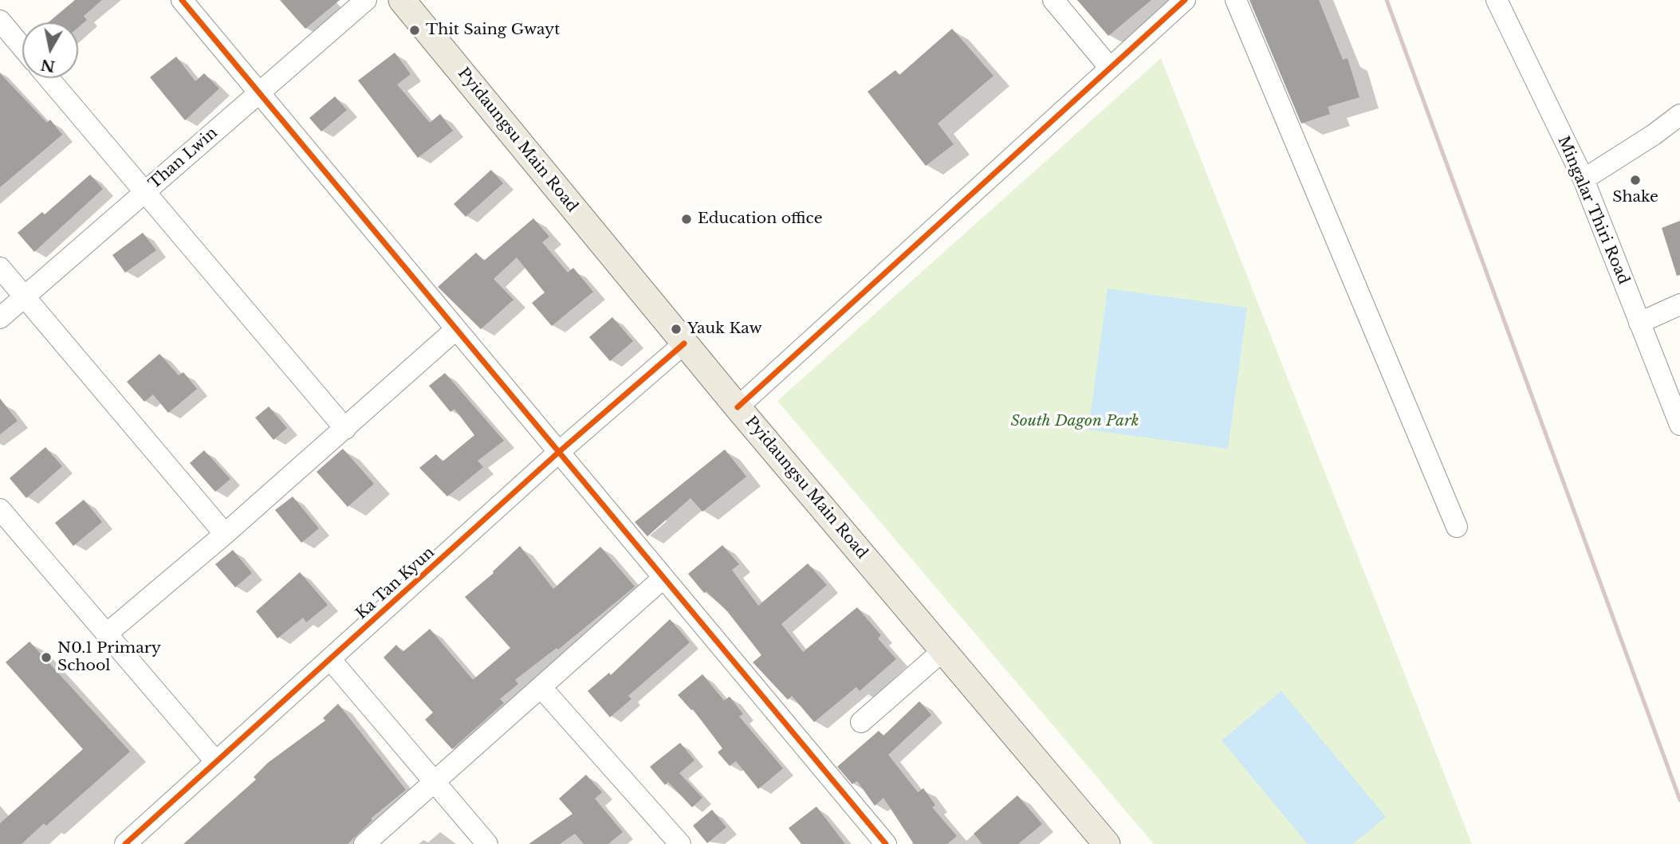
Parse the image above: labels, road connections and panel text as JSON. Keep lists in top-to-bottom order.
{
  "streets": {
    "main road": ["Pyidaungsu Main Road"],
    "street": ["Than Lwin", "Mingalar Thiri Road", "Ka Tan Kyun"]
  },
  "crossings": [
    ["Pyidaungsu Main Road", "Ka Tan Kyun"]
  ],
  "parks": ["South Dagon Park"],
  "places": [
    "Thit Saing Gwayt",
    "Shake",
    "Education office",
    "Yauk Kaw",
    "N0.1 Primary School"
  ],
  "north": "bottom"
}
